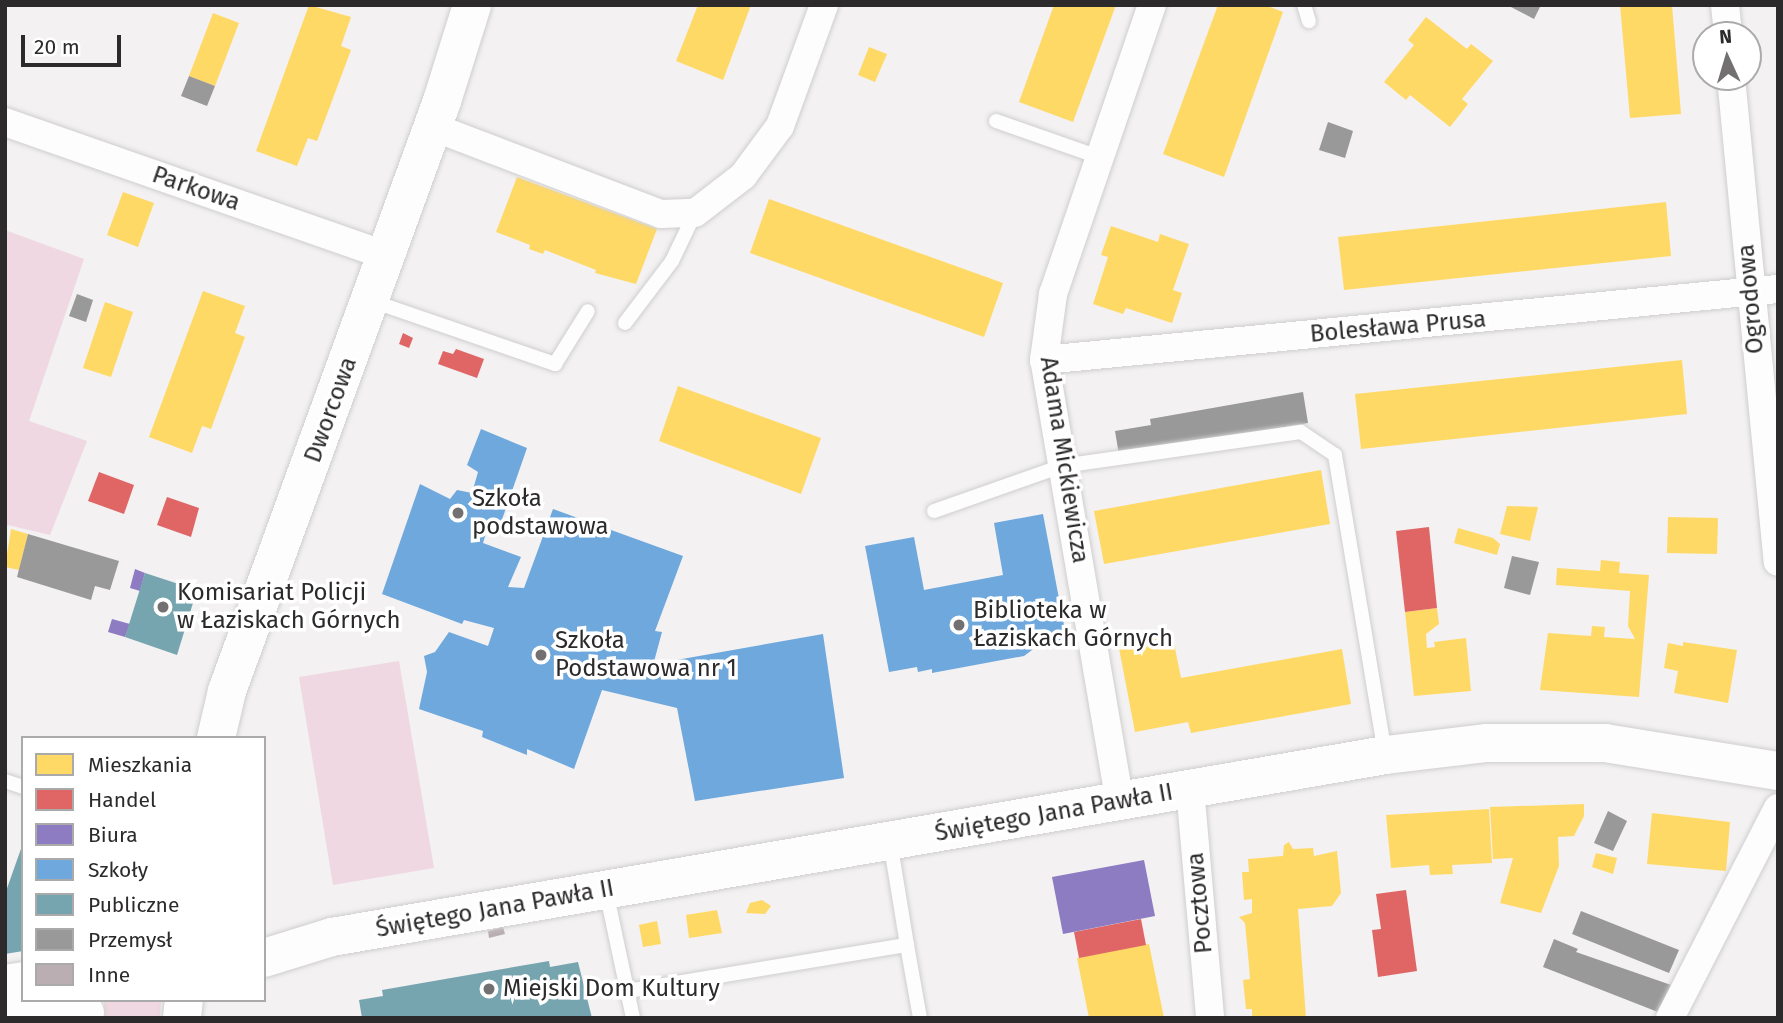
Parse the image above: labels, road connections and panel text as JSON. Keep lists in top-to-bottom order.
{
  "streets": {
    "street": [
      "Parkowa",
      "Ogrodowa",
      "Bolesława Prusa",
      "Dworcowa",
      "Adama Mickiewicza",
      "Świętego Jana Pawła II",
      "Pocztowa"
    ]
  },
  "crossings": [
    ["Parkowa", "Dworcowa"],
    ["Ogrodowa", "Bolesława Prusa"],
    ["Bolesława Prusa", "Adama Mickiewicza"],
    ["Adama Mickiewicza", "Świętego Jana Pawła II"],
    ["Świętego Jana Pawła II", "Pocztowa"]
  ],
  "places": [
    "Szkoła podstawowa",
    "Komisariat Policji w Łaziskach Górnych",
    "Biblioteka w Łaziskach Górnych",
    "Szkoła Podstawowa nr 1",
    "Miejski Dom Kultury"
  ],
  "legend": [
    "Mieszkania",
    "Handel",
    "Biura",
    "Szkoły",
    "Publiczne",
    "Przemysł",
    "Inne"
  ],
  "scale_bar": "20 m",
  "north": "top"
}
